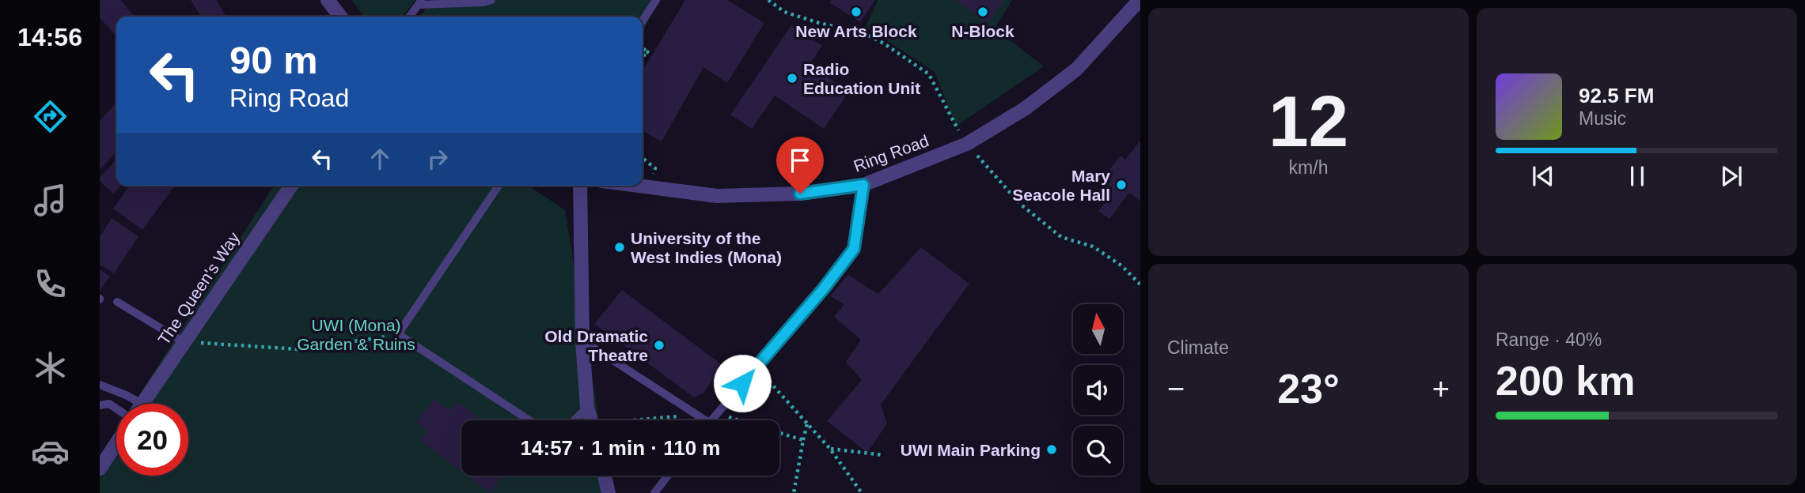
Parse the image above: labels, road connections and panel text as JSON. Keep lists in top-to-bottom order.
{
  "streets": {
    "street": ["Ring Road", "The Queen's Way"]
  },
  "parks": ["UWI (Mona) Garden & Ruins"],
  "places": [
    "New Arts Block",
    "N-Block",
    "Radio Education Unit",
    "Mary Seacole Hall",
    "University of the West Indies (Mona)",
    "Old Dramatic Theatre",
    "UWI Main Parking"
  ],
  "north": "top",
  "page": {
    "tabs": "14:56",
    "tile": [
      ["12", "km/h"],
      "Climate",
      ["Range · 40%", "200 km"]
    ],
    "turn": ["90 m", "Ring Road"],
    "song": ["92.5 FM", "Music"],
    "heat": ["−", "23°", "+"],
    "limit": "20",
    "trip": "14:57 · 1 min · 110 m"
  }
}
